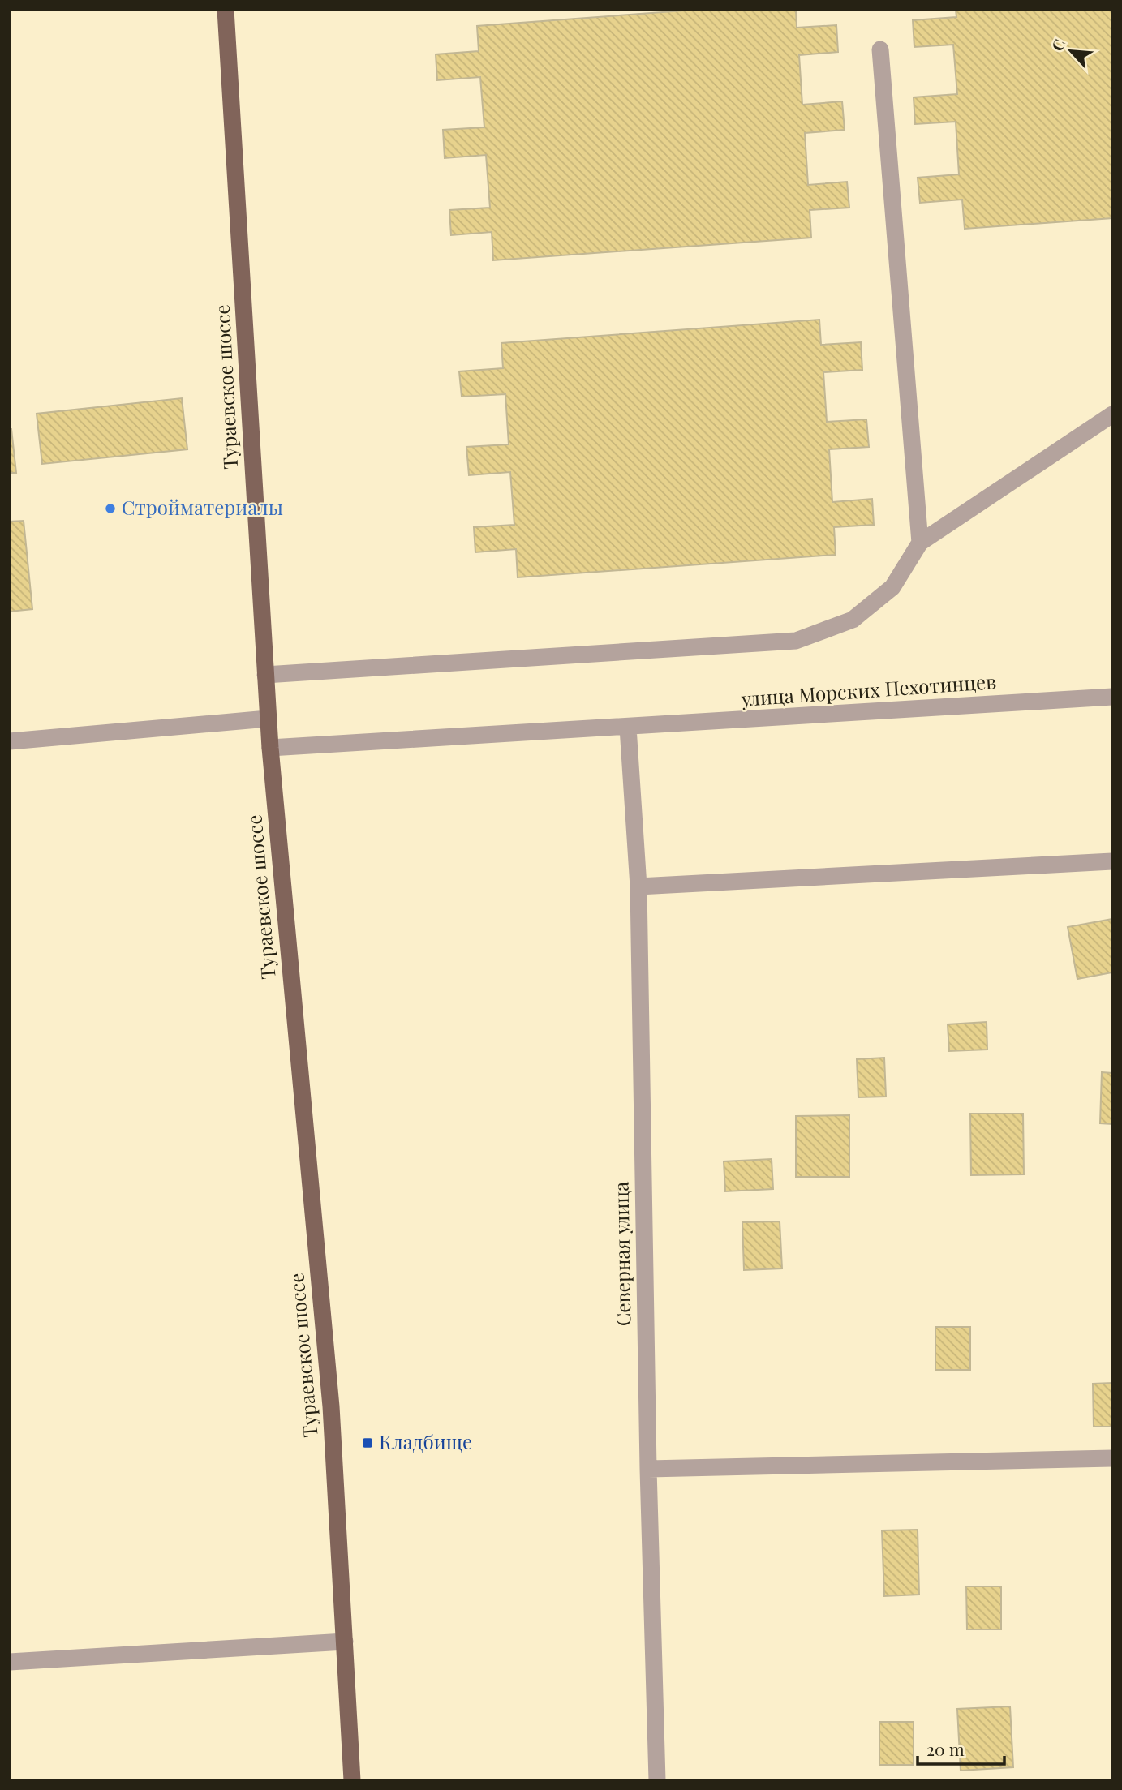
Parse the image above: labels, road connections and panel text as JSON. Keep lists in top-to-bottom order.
{
  "streets": {
    "main road": ["Тураевское шоссе"],
    "street": ["улица Морских Пехотинцев", "Северная улица"]
  },
  "crossings": [
    ["Тураевское шоссе", "улица Морских Пехотинцев"],
    ["улица Морских Пехотинцев", "Северная улица"]
  ],
  "places": {
    "other": ["Стройматериалы"],
    "transit": ["Кладбище"]
  },
  "scale_bar": "20 m",
  "north": "top left"
}
